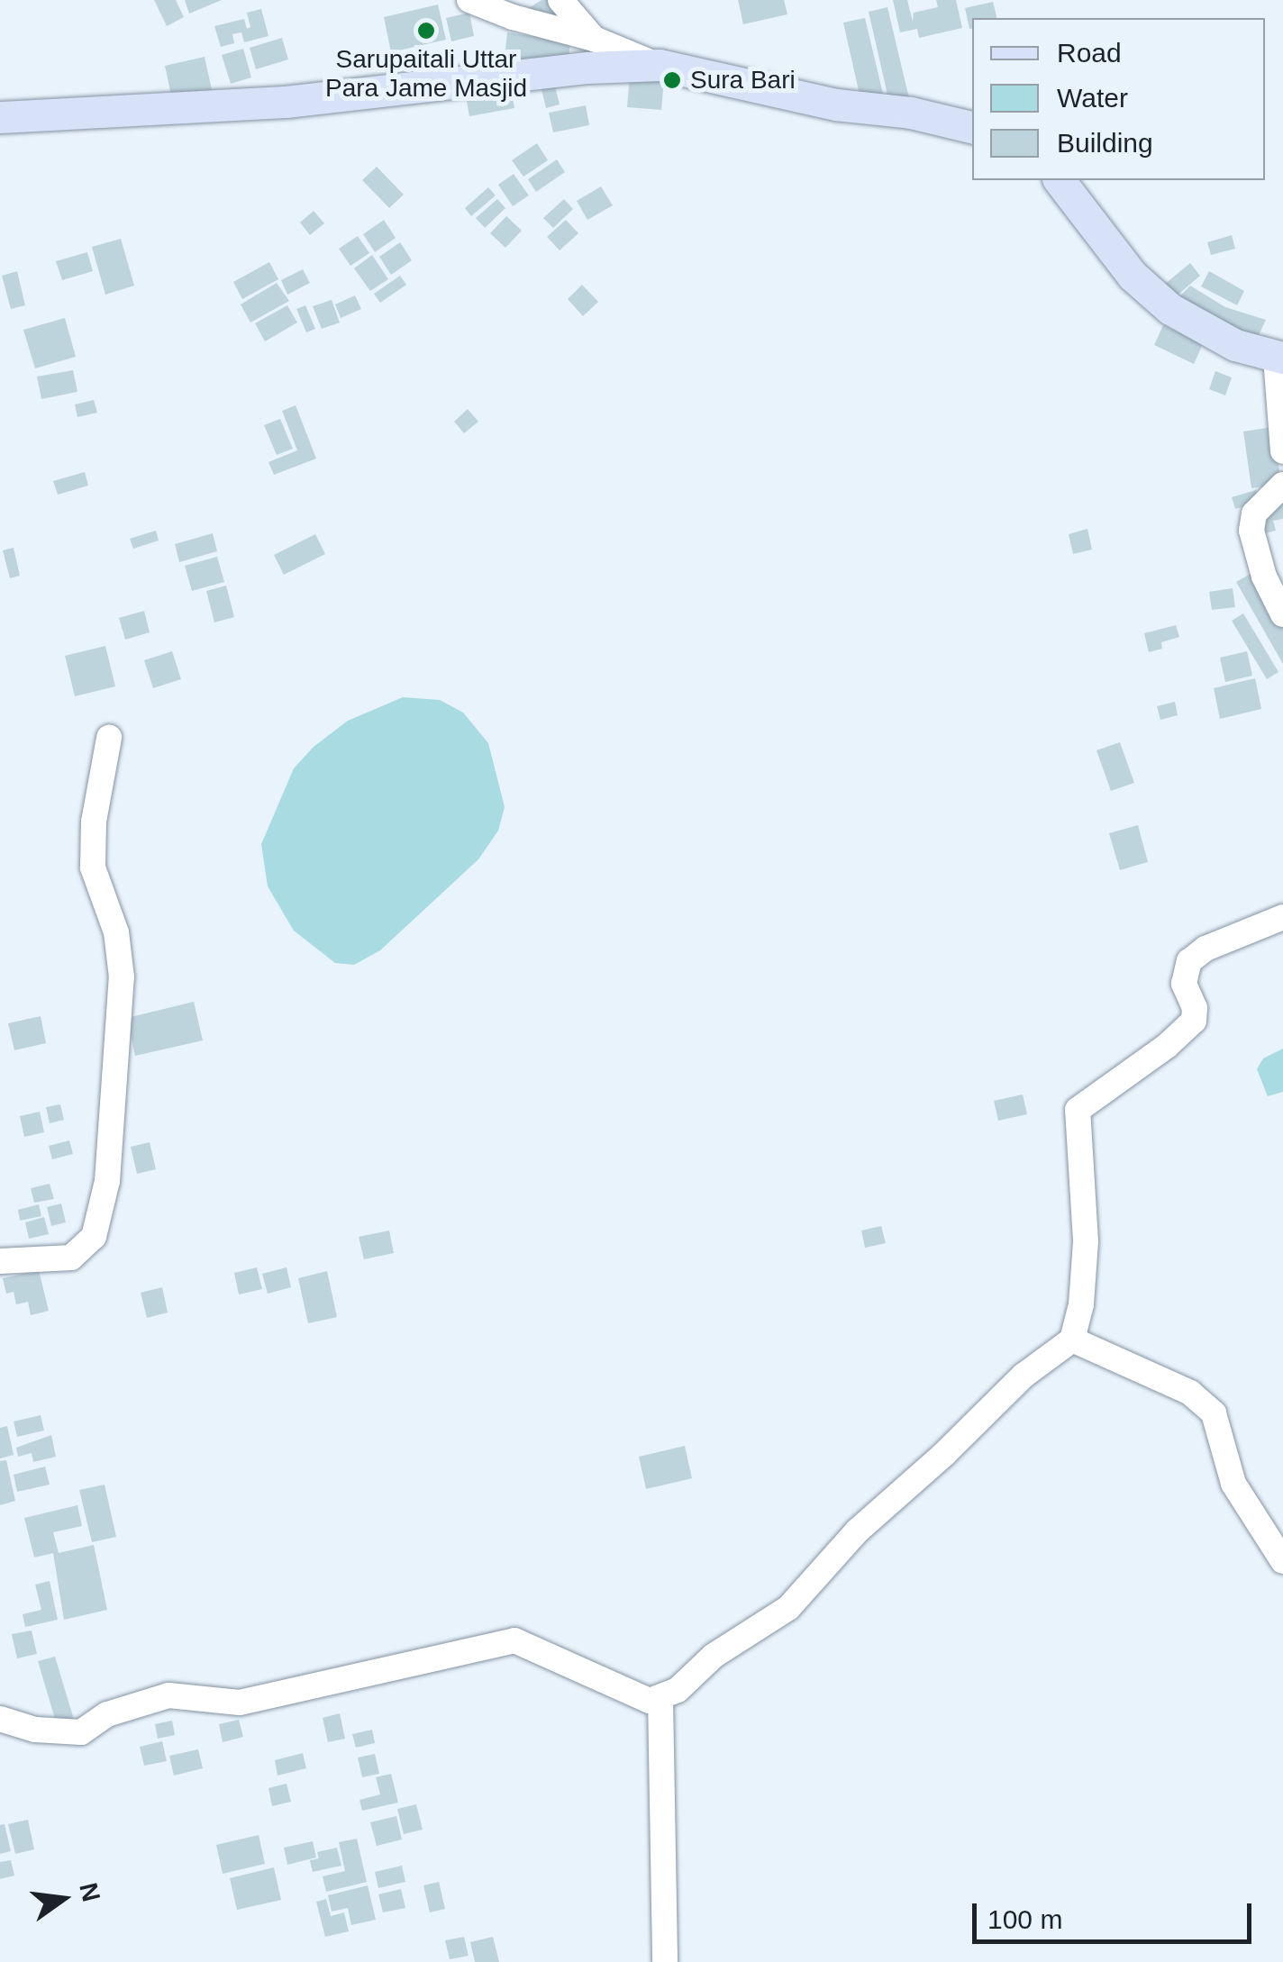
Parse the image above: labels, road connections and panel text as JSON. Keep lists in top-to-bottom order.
{
  "places": ["Sarupaitali Uttar Para Jame Masjid", "Sura Bari"],
  "legend": ["Road", "Water", "Building"],
  "scale_bar": "100 m",
  "north": "right"
}
